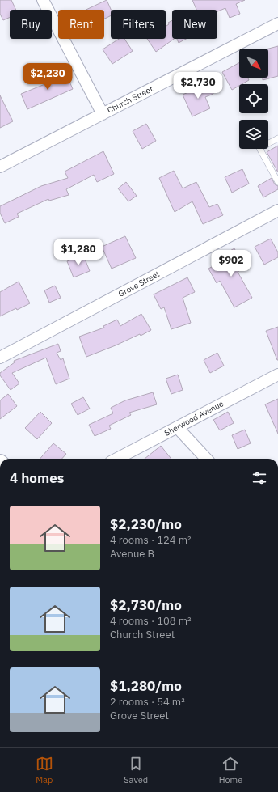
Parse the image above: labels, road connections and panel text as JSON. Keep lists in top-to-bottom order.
{
  "streets": {
    "street": ["Church Street", "Grove Street", "Sherwood Avenue"]
  },
  "north": "bottom right",
  "page": {
    "chip": [
      "Buy",
      "Rent",
      "Filters",
      "New"
    ],
    "price": [
      "$2,230",
      "$2,730",
      "$1,280",
      "$902"
    ],
    "heading": "4 homes",
    "list": [
      {
        "name": "$2,230/mo",
        "note": "4 rooms · 124 m² · Avenue B"
      },
      {
        "name": "$2,730/mo",
        "note": "4 rooms · 108 m² · Church Street"
      },
      {
        "name": "$1,280/mo",
        "note": "2 rooms · 54 m² · Grove Street"
      }
    ],
    "tabs": ["Map", "Saved", "Home"]
  }
}
